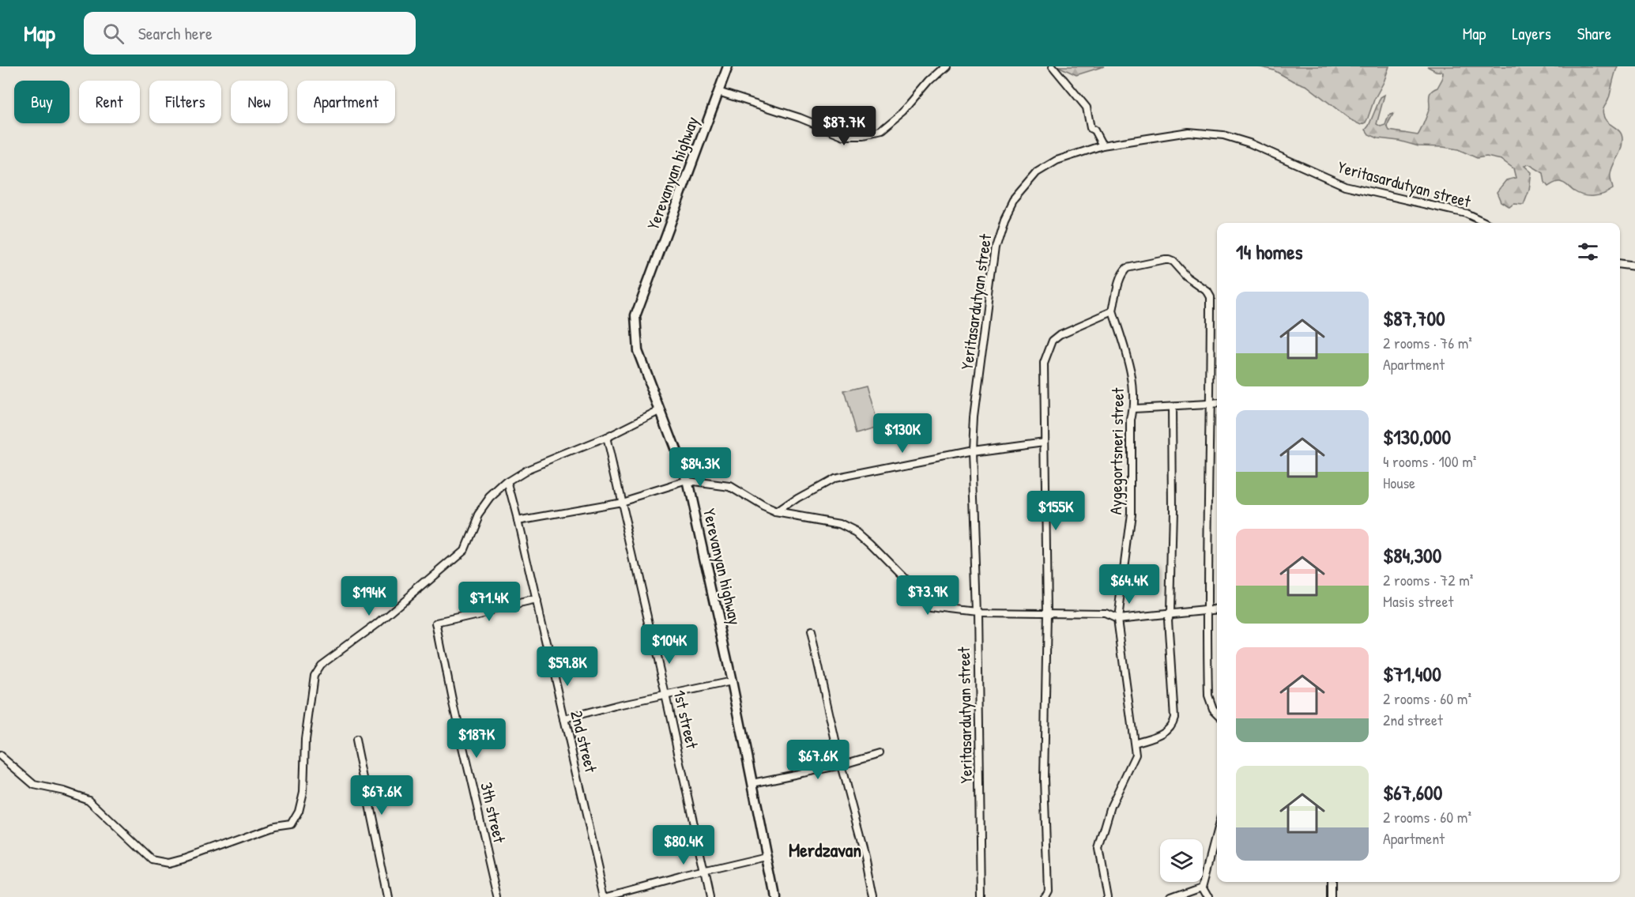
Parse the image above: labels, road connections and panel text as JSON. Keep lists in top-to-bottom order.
{
  "streets": {
    "main road": ["Yerevanyan highway"],
    "street": [
      "Yeritasardutyan street",
      "Aygegortsneri street",
      "1st street",
      "2nd street",
      "3th street"
    ]
  },
  "crossings": [
    ["2nd street", "3th street"]
  ],
  "districts": ["Merdzavan"],
  "page": {
    "header": "Map",
    "search": "Search here",
    "nav": ["Map", "Layers", "Share"],
    "chip": [
      "Buy",
      "Rent",
      "Filters",
      "New",
      "Apartment"
    ],
    "price": [
      "$87.7K",
      "$130K",
      "$84.3K",
      "$155K",
      "$64.4K",
      "$73.9K",
      "$194K",
      "$71.4K",
      "$104K",
      "$59.8K",
      "$187K",
      "$67.6K",
      "$67.6K",
      "$80.4K"
    ],
    "heading": "14 homes",
    "list": [
      {
        "name": "$87,700",
        "note": "2 rooms · 76 m² · Apartment"
      },
      {
        "name": "$130,000",
        "note": "4 rooms · 100 m² · House"
      },
      {
        "name": "$84,300",
        "note": "2 rooms · 72 m² · Masis street"
      },
      {
        "name": "$71,400",
        "note": "2 rooms · 60 m² · 2nd street"
      },
      {
        "name": "$67,600",
        "note": "2 rooms · 60 m² · Apartment"
      }
    ]
  }
}
